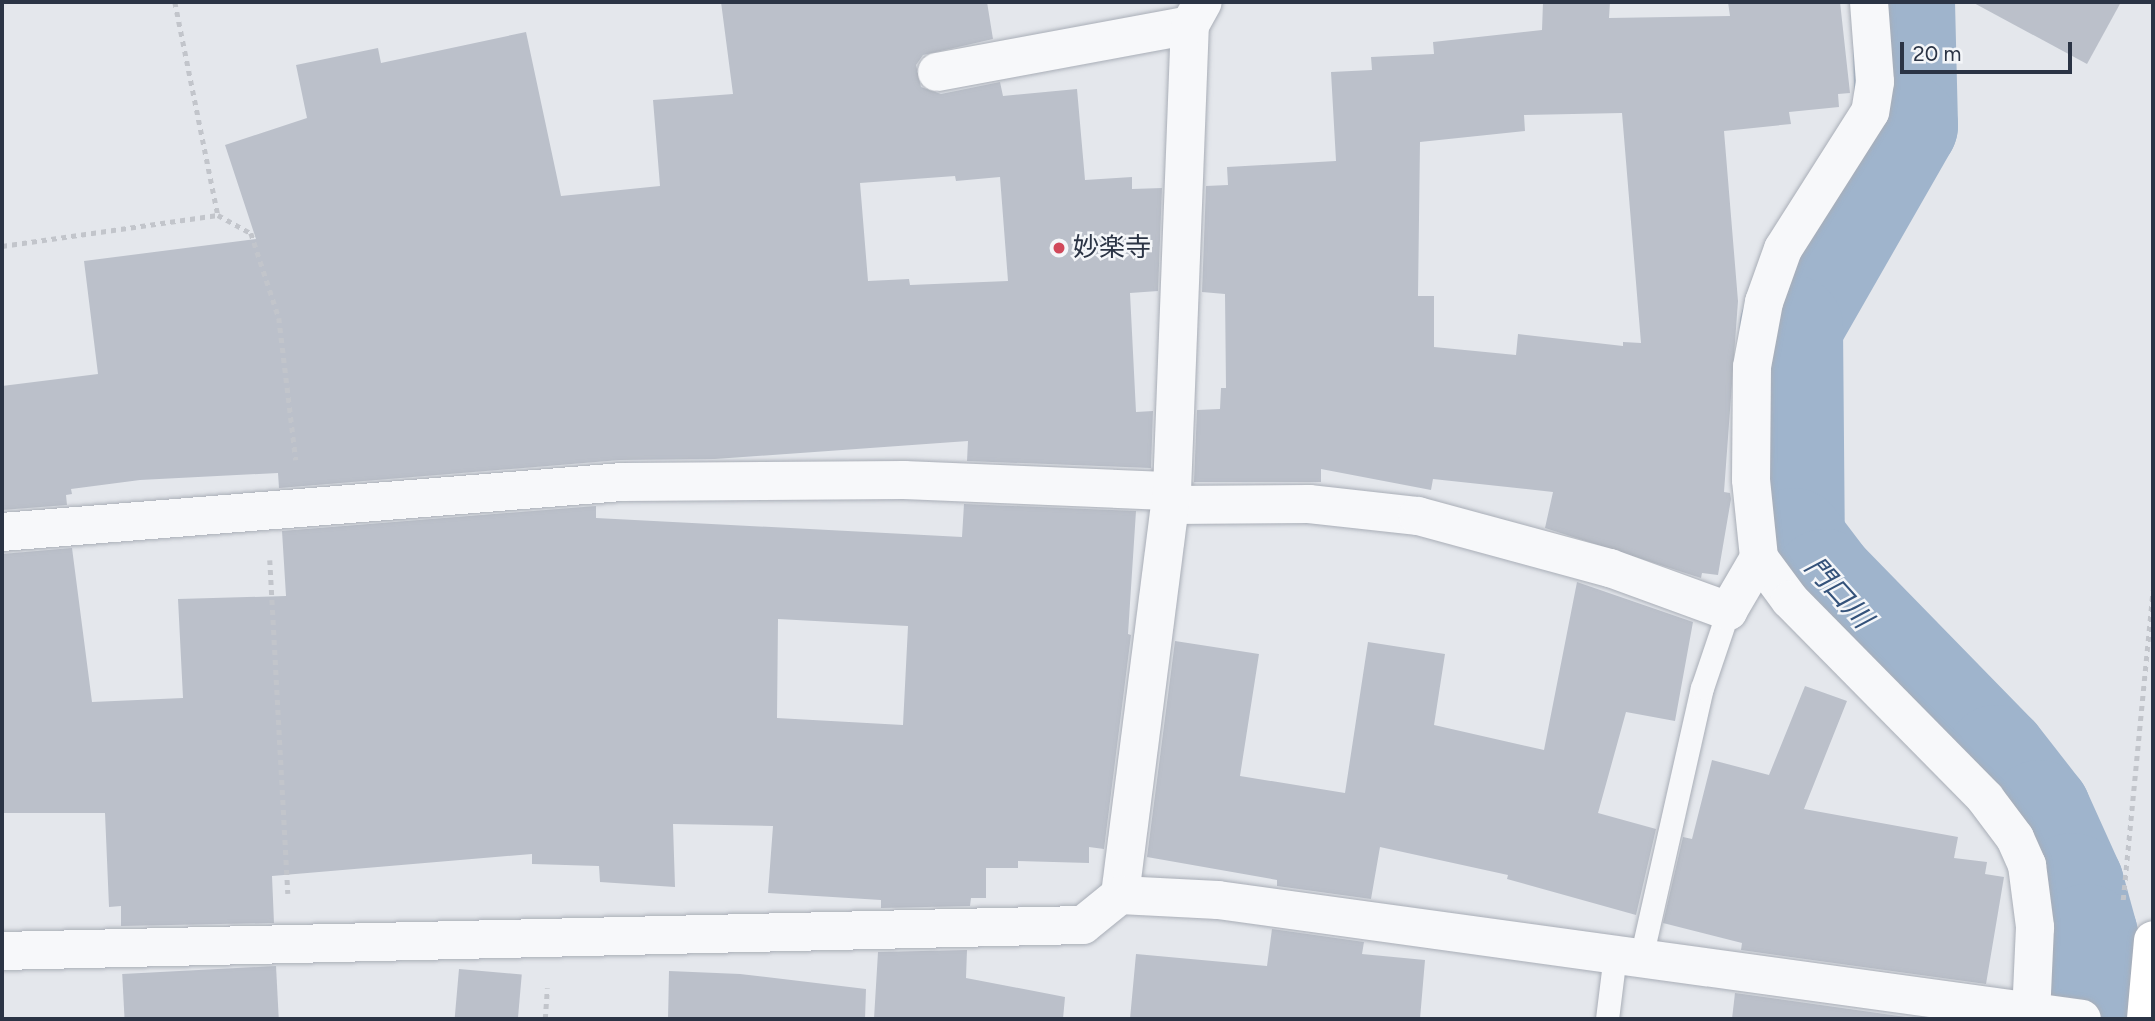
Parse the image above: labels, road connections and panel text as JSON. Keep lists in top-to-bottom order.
{
  "water": ["門口川"],
  "places": ["妙楽寺"],
  "scale_bar": "20 m"
}
